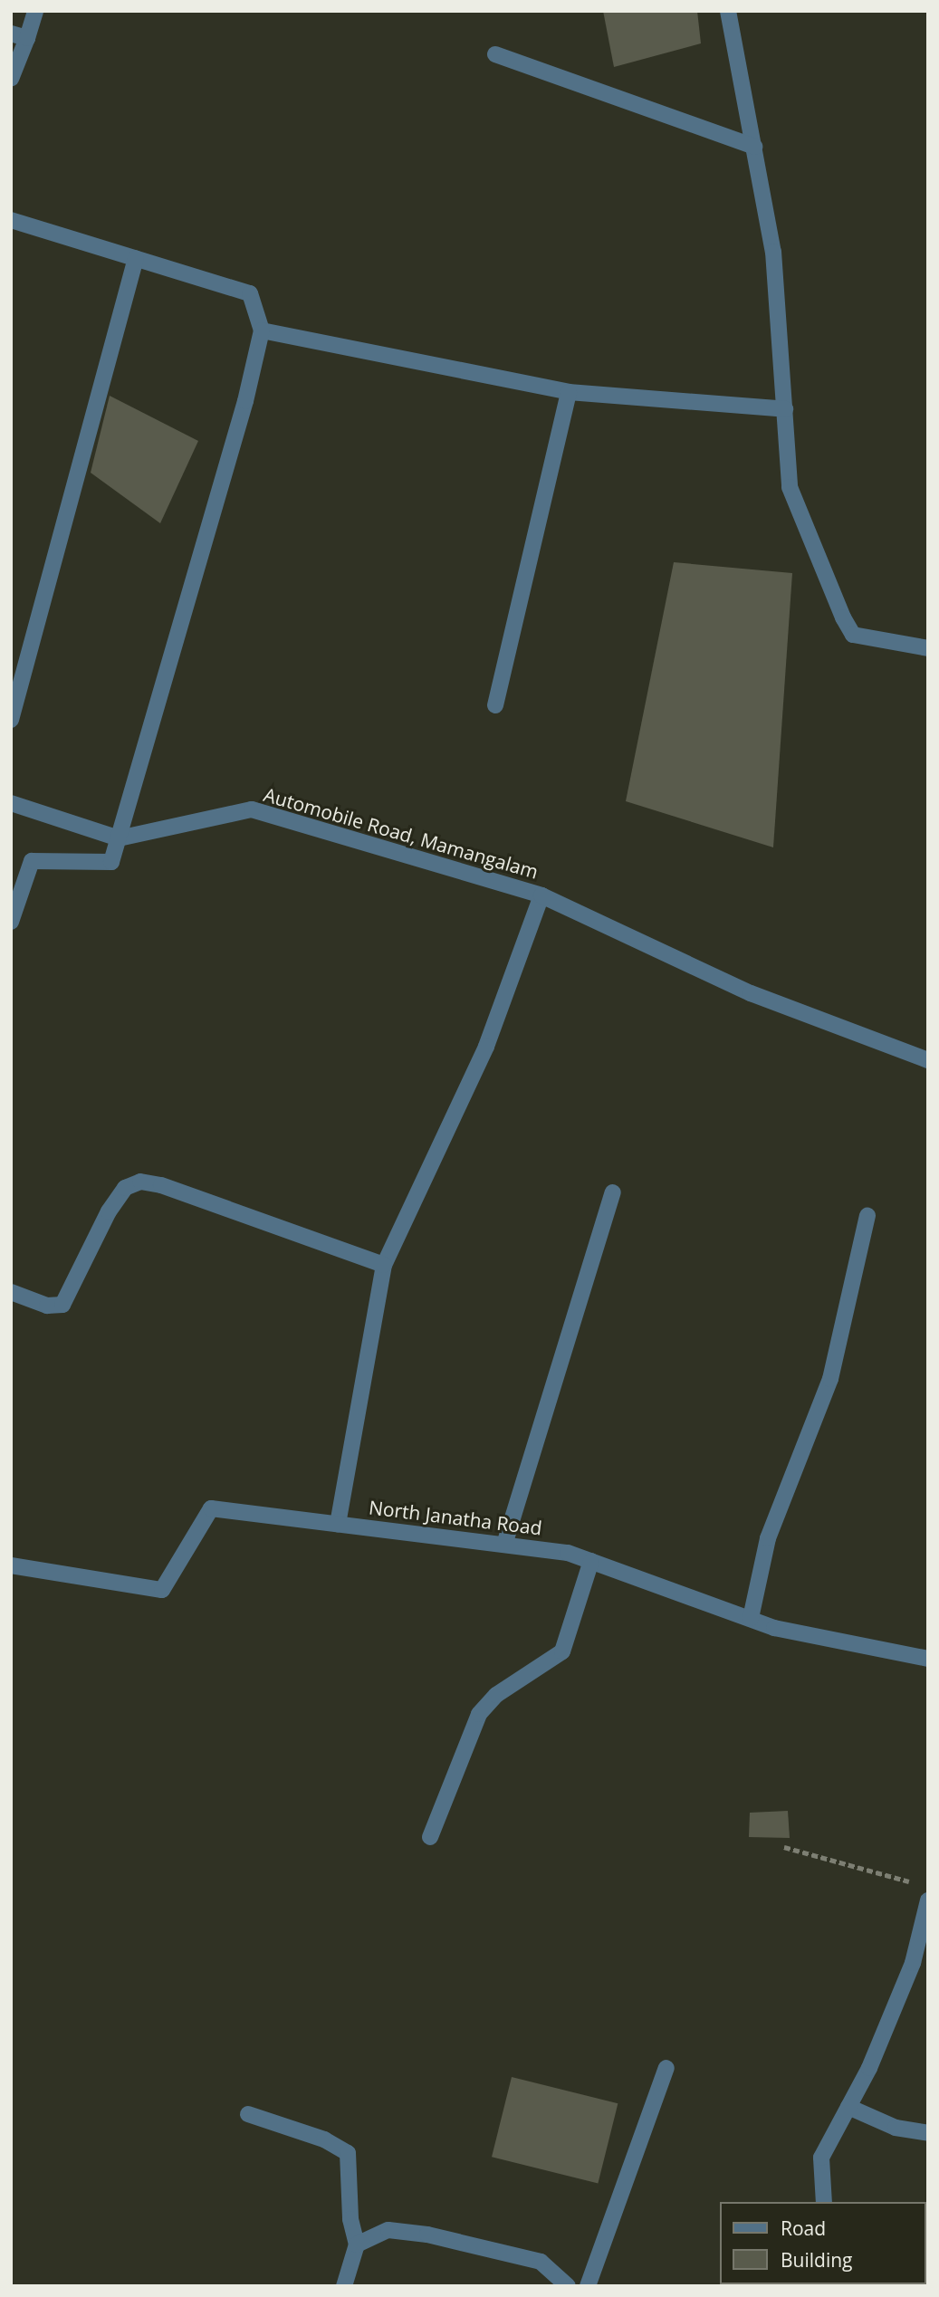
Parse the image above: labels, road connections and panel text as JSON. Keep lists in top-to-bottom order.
{
  "streets": {
    "street": ["Automobile Road, Mamangalam", "North Janatha Road"]
  },
  "crossings": [
    ["Automobile Road, Mamangalam", "North Janatha Road"]
  ],
  "legend": ["Road", "Building"]
}
